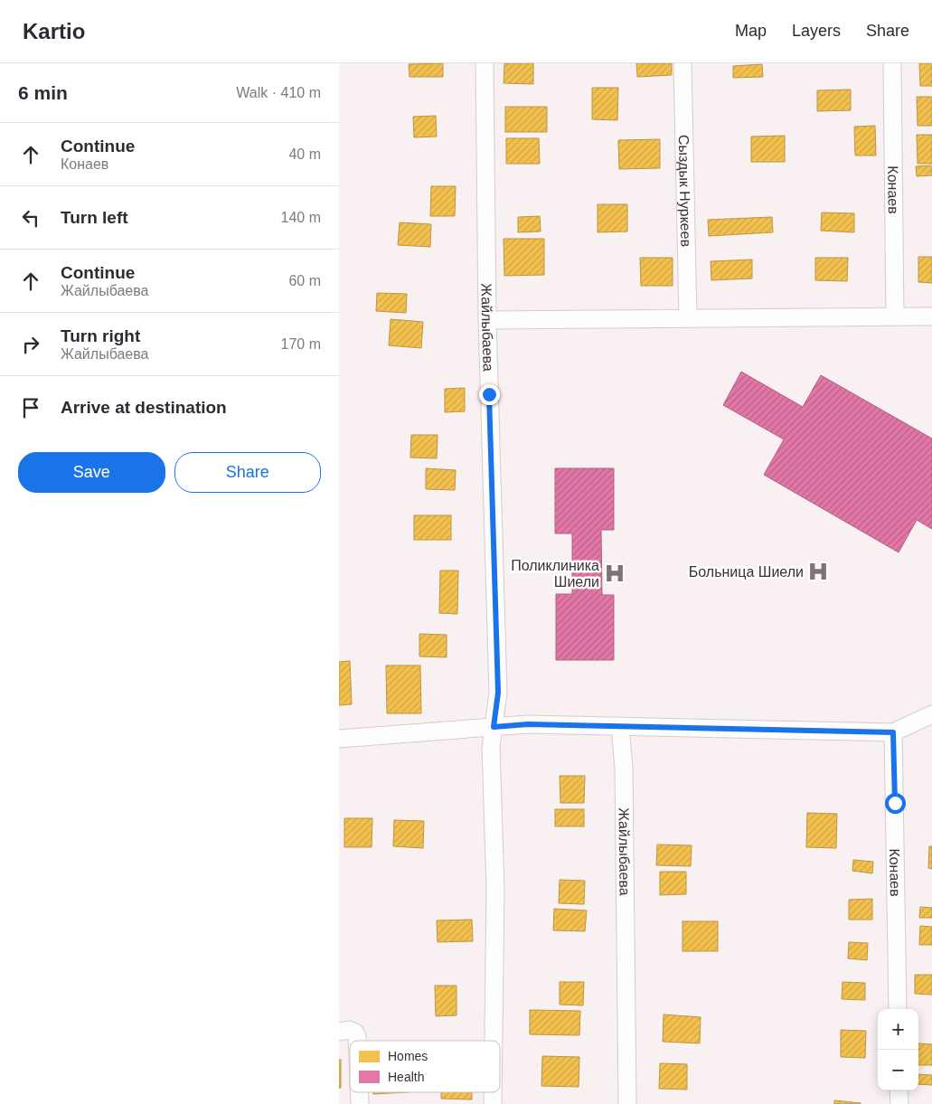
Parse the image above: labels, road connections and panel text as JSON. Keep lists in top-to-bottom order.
{
  "streets": {
    "street": ["Конаев", "Сыздык Нуркеев", "Жайлыбаева"]
  },
  "places": {
    "hospital": ["Больница Шиели", "Поликлиника Шиели"]
  },
  "legend": ["Homes", "Health"],
  "page": {
    "header": "Kartio",
    "nav": ["Map", "Layers", "Share"],
    "heading": ["6 min", "Walk · 410 m"],
    "list": [
      ["Continue", "Конаев", "40 m"],
      ["Turn left", "140 m"],
      ["Continue", "Жайлыбаева", "60 m"],
      ["Turn right", "Жайлыбаева", "170 m"],
      "Arrive at destination"
    ],
    "buttons": ["Save", "Share"],
    "map_buttons": ["+", "−"]
  }
}
